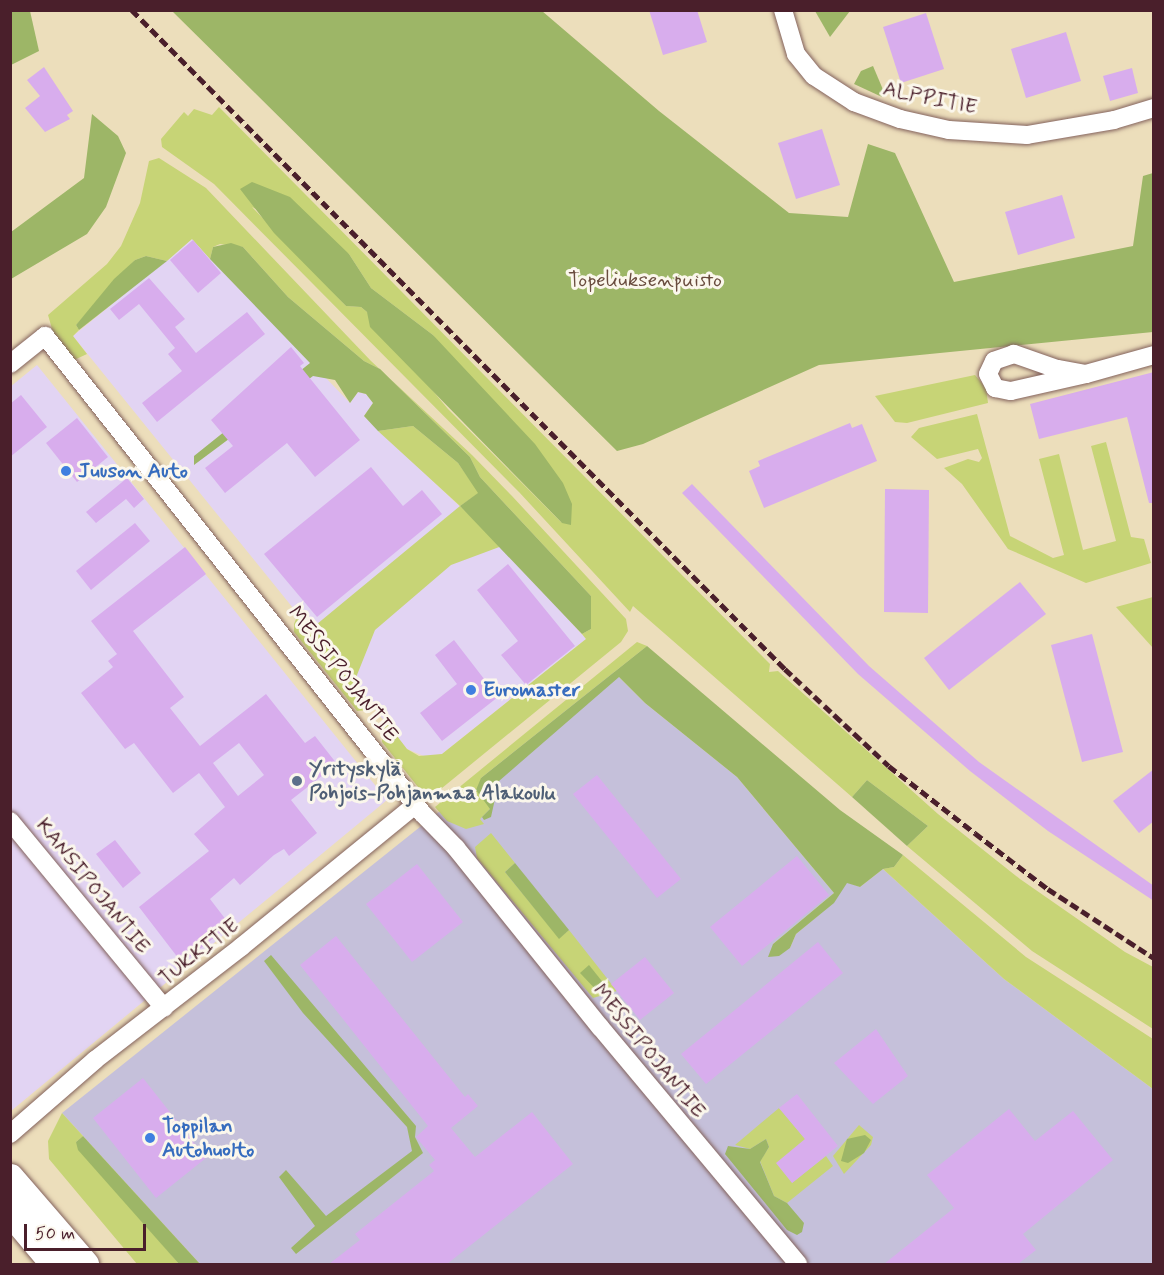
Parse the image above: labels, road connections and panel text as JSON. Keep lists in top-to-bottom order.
{
  "streets": {
    "street": [
      "ALPPITIE",
      "MESSIPOJANTIE",
      "KANSIPOJANTIE",
      "TUKKITIE"
    ]
  },
  "crossings": [
    ["MESSIPOJANTIE", "TUKKITIE"],
    ["KANSIPOJANTIE", "TUKKITIE"]
  ],
  "parks": ["Topeliuksenpuisto"],
  "places": [
    "Juuson Auto",
    "Euromaster",
    "Yrityskylä Pohjois-Pohjanmaa Alakoulu",
    "Toppilan Autohuolto"
  ],
  "scale_bar": "50 m"
}
